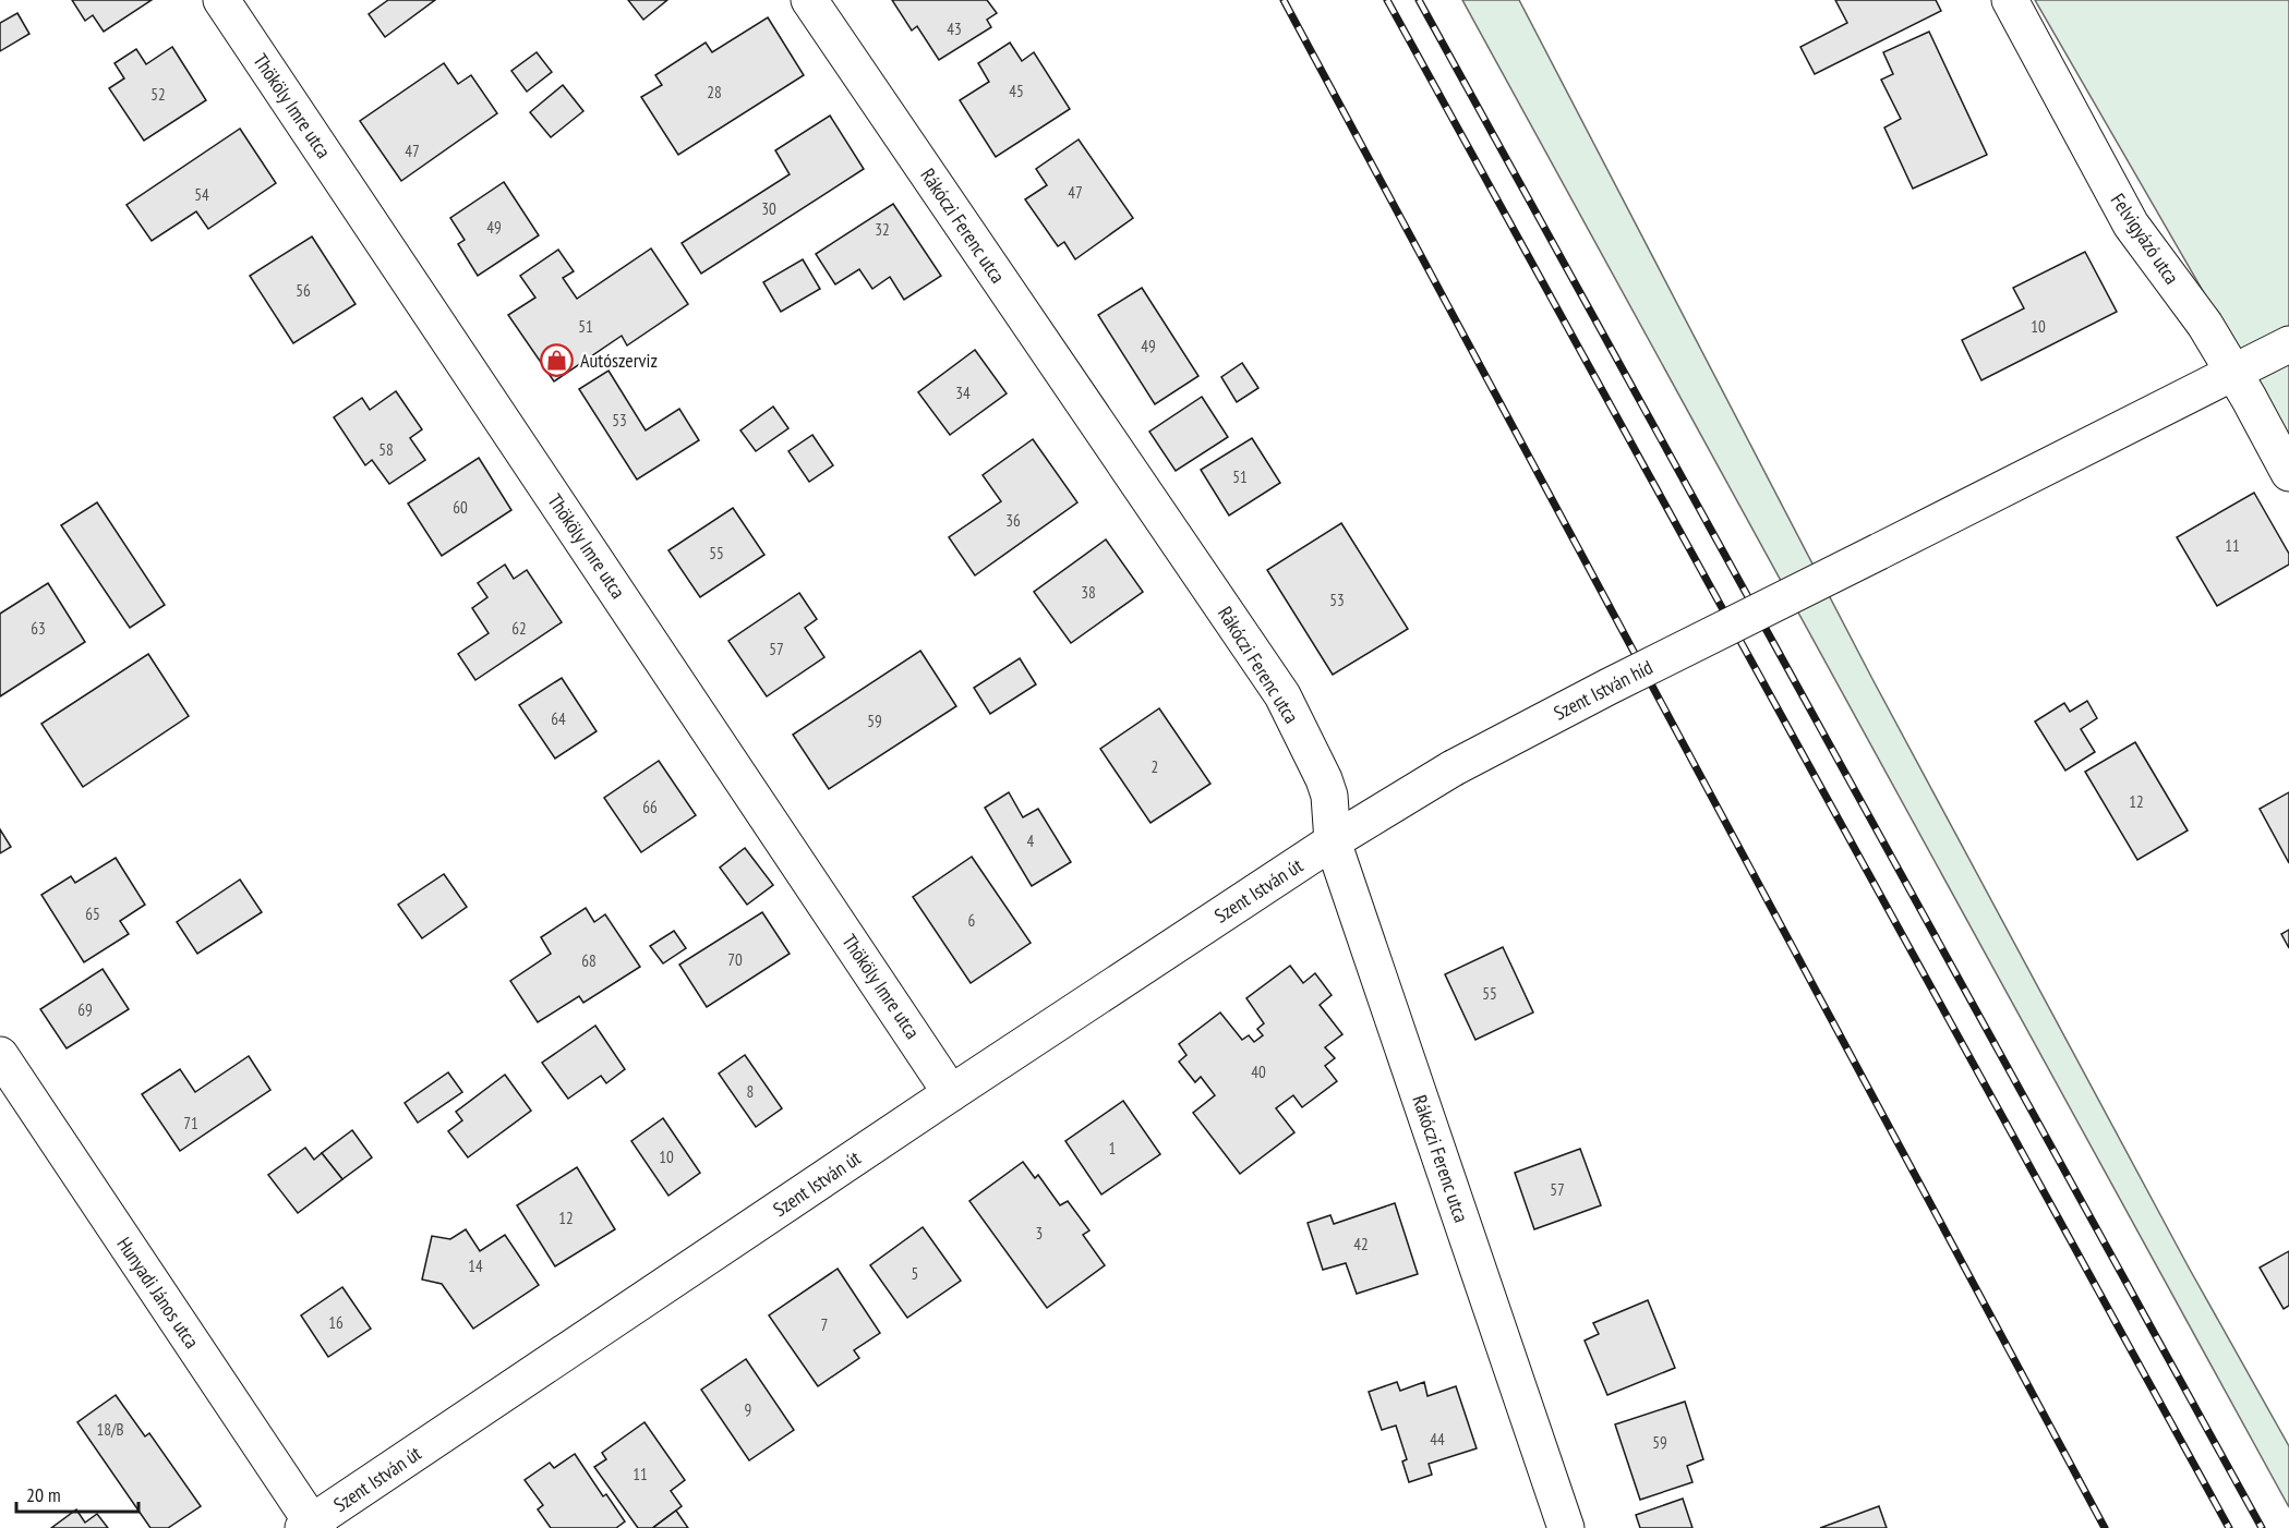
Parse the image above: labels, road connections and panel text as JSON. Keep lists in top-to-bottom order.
{
  "streets": {
    "street": [
      "Thököly Imre utca",
      "Rákóczi Ferenc utca",
      "Felvigyázó utca",
      "Szent István híd",
      "Szent István út",
      "Hunyadi János utca"
    ]
  },
  "crossings": [
    ["Thököly Imre utca", "Szent István út"],
    ["Rákóczi Ferenc utca", "Szent István híd"],
    ["Rákóczi Ferenc utca", "Szent István út"],
    ["Felvigyázó utca", "Szent István híd"],
    ["Szent István híd", "Szent István út"],
    ["Szent István út", "Hunyadi János utca"]
  ],
  "places": {
    "shop": ["Autószerviz"]
  },
  "house_numbers": [
    "43",
    "45",
    "28",
    "52",
    "47",
    "47",
    "54",
    "30",
    "49",
    "32",
    "56",
    "51",
    "10",
    "49",
    "34",
    "53",
    "58",
    "51",
    "60",
    "36",
    "11",
    "55",
    "38",
    "53",
    "63",
    "62",
    "57",
    "64",
    "59",
    "2",
    "12",
    "66",
    "4",
    "65",
    "6",
    "70",
    "68",
    "55",
    "69",
    "40",
    "8",
    "71",
    "1",
    "10",
    "57",
    "12",
    "3",
    "42",
    "14",
    "5",
    "16",
    "7",
    "9",
    "18/B",
    "44",
    "59",
    "11"
  ],
  "scale_bar": "20 m"
}
